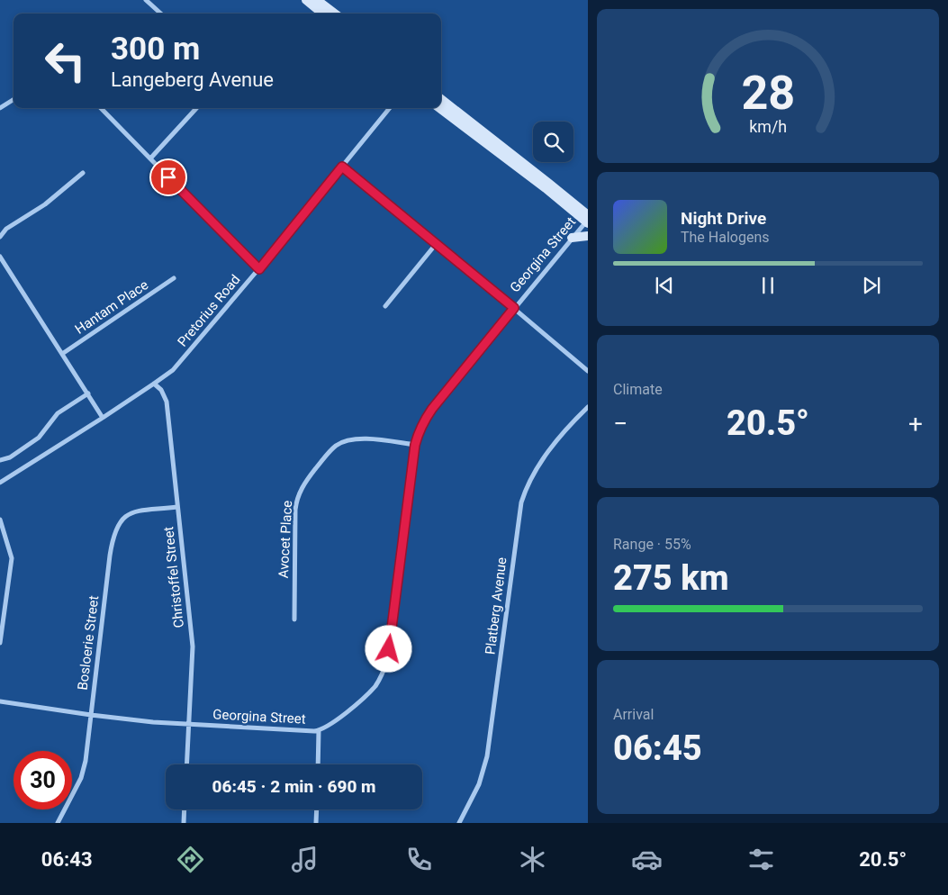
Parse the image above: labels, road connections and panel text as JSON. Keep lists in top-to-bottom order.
{
  "streets": {
    "street": [
      "Georgina Street",
      "Hantam Place",
      "Pretorius Road",
      "Avocet Place",
      "Christoffel Street",
      "Platberg Avenue",
      "Bosloerie Street"
    ]
  },
  "crossings": [
    ["Georgina Street", "Avocet Place"],
    ["Georgina Street", "Christoffel Street"],
    ["Georgina Street", "Bosloerie Street"],
    ["Pretorius Road", "Christoffel Street"],
    ["Christoffel Street", "Bosloerie Street"]
  ],
  "page": {
    "turn": ["300 m", "Langeberg Avenue"],
    "song": ["Night Drive", "The Halogens"],
    "tile": [
      "Climate",
      ["Range · 55%", "275 km"],
      ["Arrival", "06:45"]
    ],
    "heat": ["−", "20.5°", "+"],
    "limit": "30",
    "trip": "06:45 · 2 min · 690 m",
    "tabs": ["06:43", "20.5°"],
    "gauge": ["28", "km/h"]
  }
}
